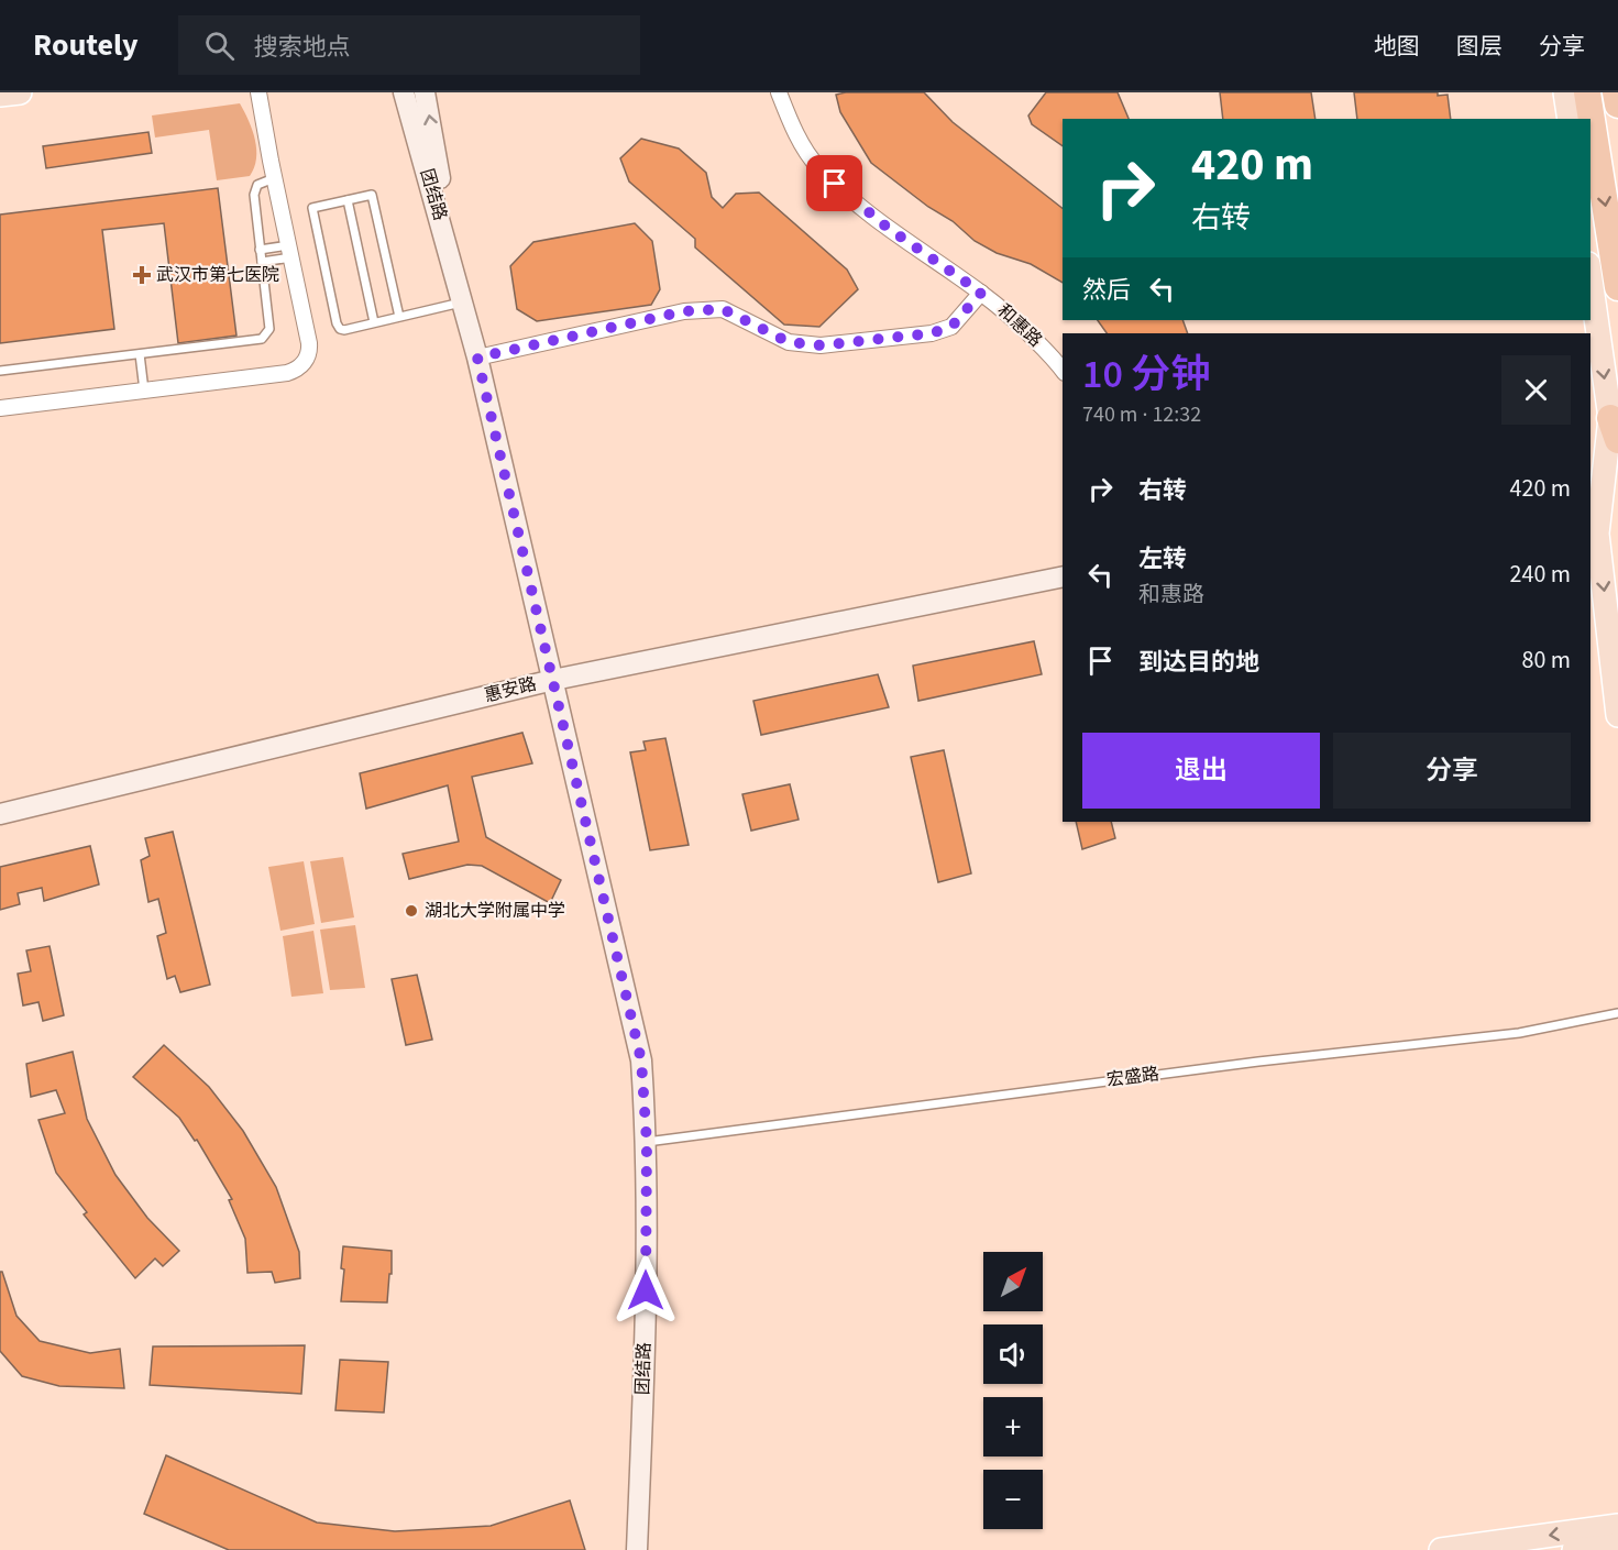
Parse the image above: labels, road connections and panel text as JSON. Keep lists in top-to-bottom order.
{
  "streets": {
    "street": ["团结路", "和惠路", "惠安路"],
    "lane": ["宏盛路"]
  },
  "crossings": [
    ["团结路", "惠安路"],
    ["团结路", "宏盛路"]
  ],
  "places": {
    "health": ["武汉市第七医院"],
    "other": ["湖北大学附属中学"]
  },
  "north": "top right",
  "page": {
    "header": "Routely",
    "search": "搜索地点",
    "nav": ["地图", "图层", "分享"],
    "turn": ["420 m", "右转"],
    "then": "然后",
    "heading": ["10 分钟", "740 m · 12:32"],
    "list": [
      {
        "name": "右转",
        "value": "420 m"
      },
      {
        "name": "左转",
        "note": "和惠路",
        "value": "240 m"
      },
      {
        "name": "到达目的地",
        "value": "80 m"
      }
    ],
    "buttons": ["退出", "分享"],
    "map_buttons": ["+", "−"]
  }
}
